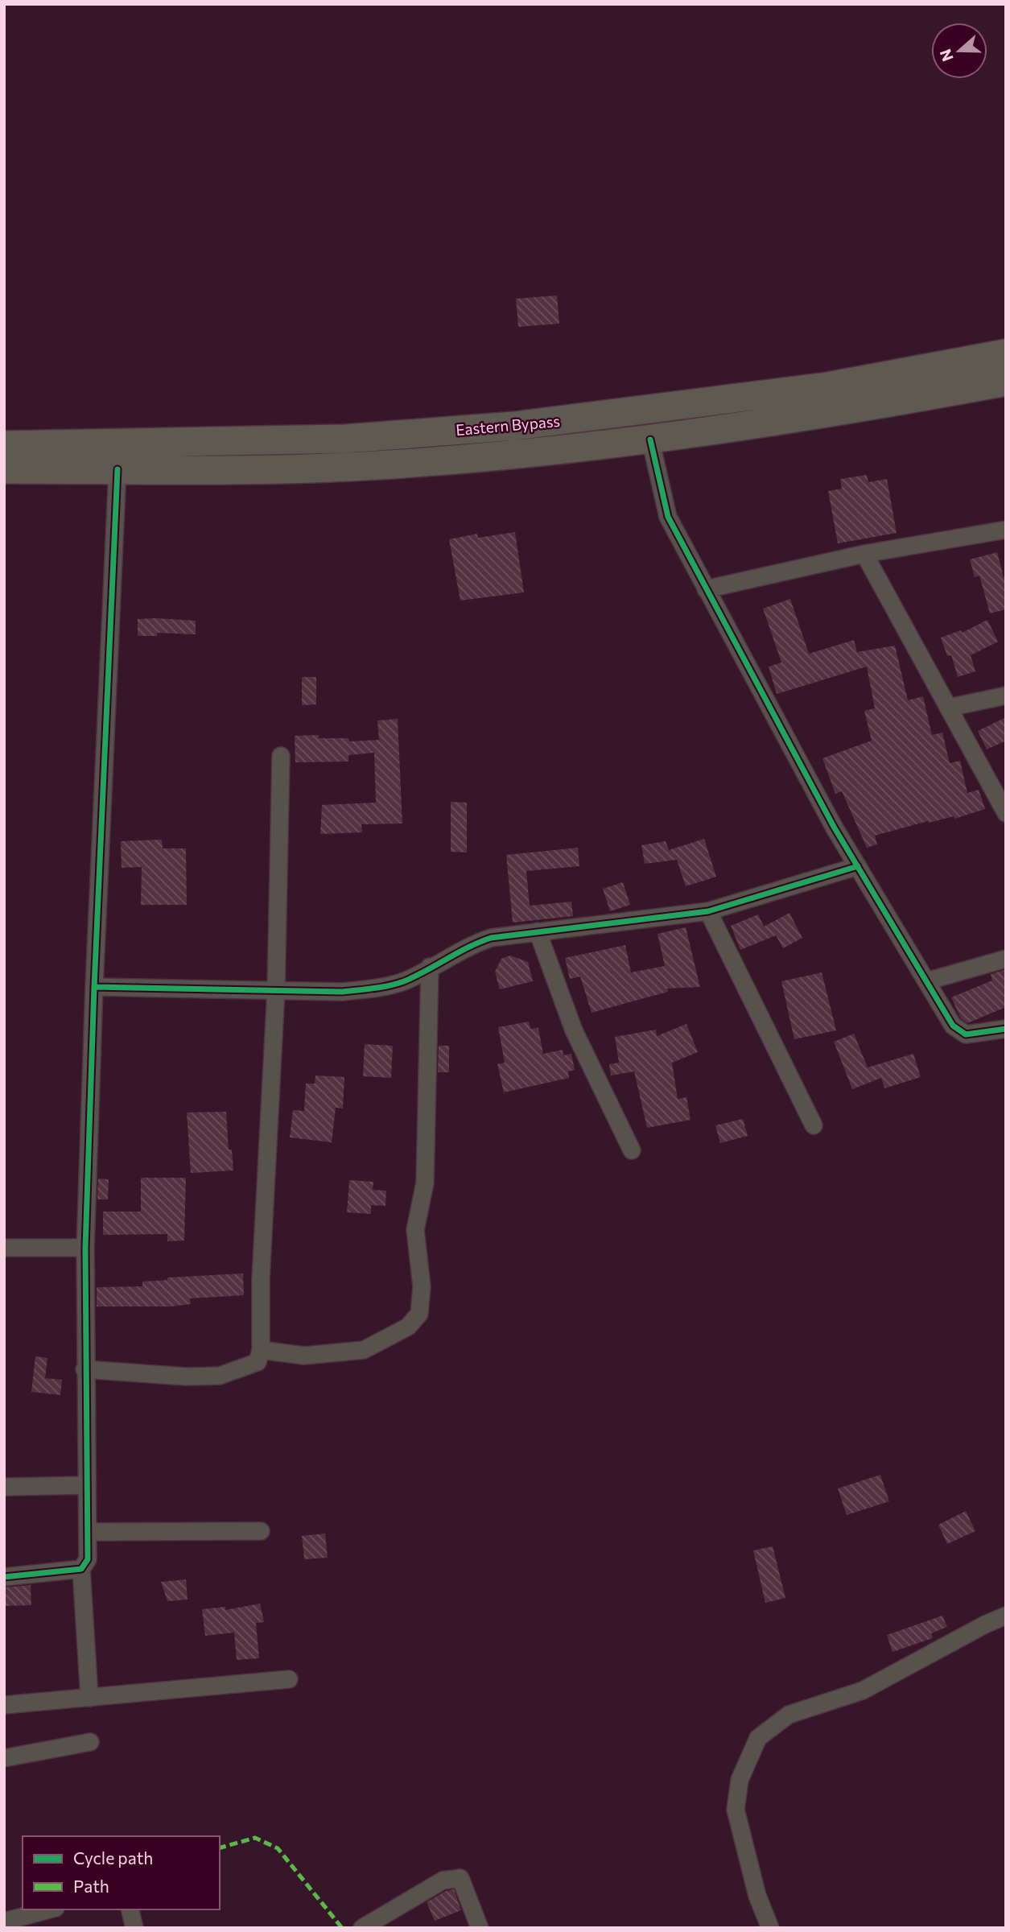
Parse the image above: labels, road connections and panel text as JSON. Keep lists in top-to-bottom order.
{
  "streets": {
    "main road": ["Eastern Bypass"]
  },
  "legend": ["Cycle path", "Path"],
  "north": "left"
}
